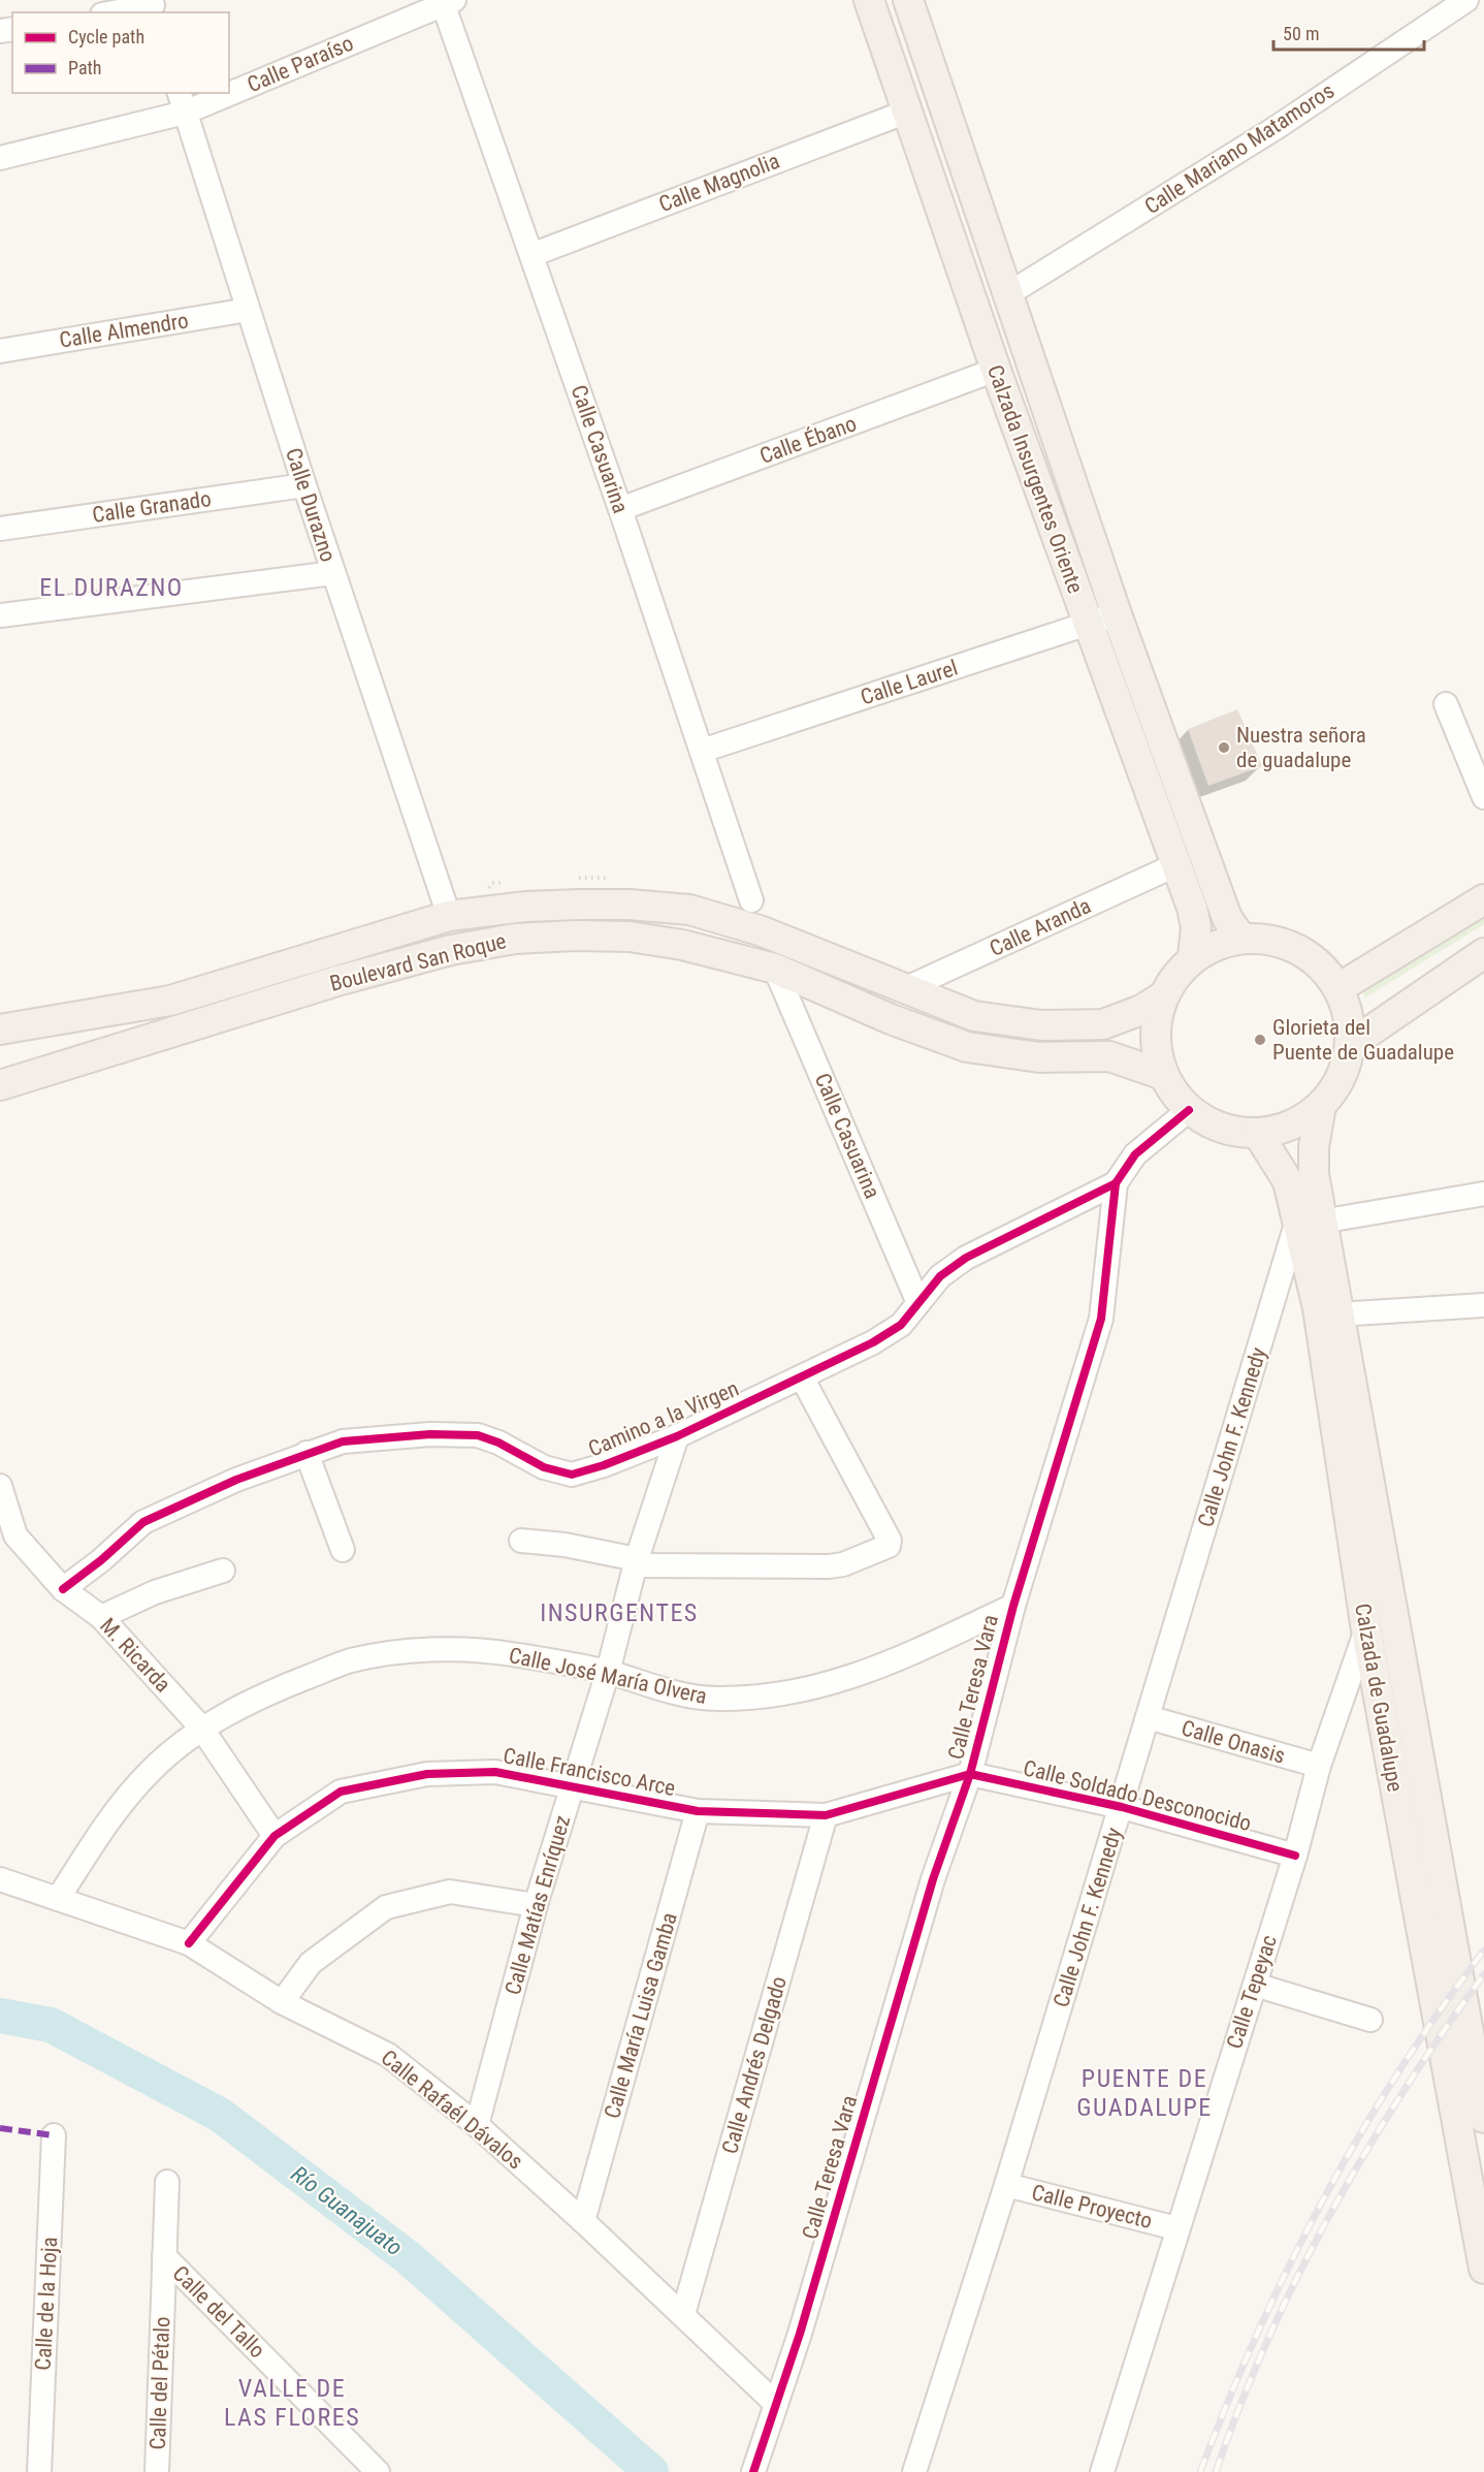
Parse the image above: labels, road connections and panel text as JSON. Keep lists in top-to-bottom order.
{
  "streets": {
    "main road": ["Calzada Insurgentes Oriente", "Boulevard San Roque", "Calzada de Guadalupe"],
    "street": [
      "Calle Paraíso",
      "Calle Mariano Matamoros",
      "Calle Magnolia",
      "Calle Almendro",
      "Calle Ébano",
      "Calle Casuarina",
      "Calle Durazno",
      "Calle Granado",
      "Calle Laurel",
      "Calle Aranda",
      "Camino a la Virgen",
      "Calle John F. Kennedy",
      "M. Ricarda",
      "Calle José María Olvera",
      "Calle Teresa Vara",
      "Calle Onasis",
      "Calle Francisco Arce",
      "Calle Soldado Desconocido",
      "Calle Matías Enríquez",
      "Calle Tepeyac",
      "Calle María Luisa Gamba",
      "Calle Andrés Delgado",
      "Calle Rafaél Dávalos",
      "Calle Proyecto",
      "Calle de la Hoja",
      "Calle del Tallo",
      "Calle del Pétalo"
    ]
  },
  "crossings": [
    ["Calle Paraíso", "Calle Casuarina"],
    ["Calle Paraíso", "Calle Durazno"],
    ["Calle Mariano Matamoros", "Calzada Insurgentes Oriente"],
    ["Calle Magnolia", "Calle Casuarina"],
    ["Calle Magnolia", "Calzada Insurgentes Oriente"],
    ["Calle Almendro", "Calle Durazno"],
    ["Calle Ébano", "Calle Casuarina"],
    ["Calle Ébano", "Calzada Insurgentes Oriente"],
    ["Calle Casuarina", "Calle Laurel"],
    ["Calle Casuarina", "Boulevard San Roque"],
    ["Calle Casuarina", "Camino a la Virgen"],
    ["Calzada Insurgentes Oriente", "Calle Laurel"],
    ["Calzada Insurgentes Oriente", "Calle Aranda"],
    ["Calzada Insurgentes Oriente", "Boulevard San Roque"],
    ["Calzada Insurgentes Oriente", "Calle Teresa Vara"],
    ["Calzada Insurgentes Oriente", "Calzada de Guadalupe"],
    ["Calle Durazno", "Calle Granado"],
    ["Calle Durazno", "Boulevard San Roque"],
    ["Calle Aranda", "Boulevard San Roque"],
    ["Boulevard San Roque", "Calle Teresa Vara"],
    ["Boulevard San Roque", "Calzada de Guadalupe"],
    ["Camino a la Virgen", "M. Ricarda"],
    ["Camino a la Virgen", "Calle Teresa Vara"],
    ["Camino a la Virgen", "Calle Matías Enríquez"],
    ["Calle John F. Kennedy", "Calzada de Guadalupe"],
    ["Calle John F. Kennedy", "Calle Onasis"],
    ["Calle John F. Kennedy", "Calle Soldado Desconocido"],
    ["Calle John F. Kennedy", "Calle Proyecto"],
    ["M. Ricarda", "Calle José María Olvera"],
    ["M. Ricarda", "Calle Francisco Arce"],
    ["Calle José María Olvera", "Calle Teresa Vara"],
    ["Calle José María Olvera", "Calle Matías Enríquez"],
    ["Calle José María Olvera", "Calle Rafaél Dávalos"],
    ["Calle Teresa Vara", "Calzada de Guadalupe"],
    ["Calle Teresa Vara", "Calle Francisco Arce"],
    ["Calle Teresa Vara", "Calle Soldado Desconocido"],
    ["Calle Teresa Vara", "Calle Rafaél Dávalos"],
    ["Calzada de Guadalupe", "Calle Tepeyac"],
    ["Calle Onasis", "Calle Tepeyac"],
    ["Calle Francisco Arce", "Calle Soldado Desconocido"],
    ["Calle Francisco Arce", "Calle Matías Enríquez"],
    ["Calle Francisco Arce", "Calle María Luisa Gamba"],
    ["Calle Francisco Arce", "Calle Andrés Delgado"],
    ["Calle Francisco Arce", "Calle Rafaél Dávalos"],
    ["Calle Soldado Desconocido", "Calle Tepeyac"],
    ["Calle Matías Enríquez", "Calle Rafaél Dávalos"],
    ["Calle Tepeyac", "Calle Proyecto"],
    ["Calle María Luisa Gamba", "Calle Rafaél Dávalos"],
    ["Calle Andrés Delgado", "Calle Rafaél Dávalos"],
    ["Calle del Tallo", "Calle del Pétalo"]
  ],
  "districts": [
    "EL DURAZNO",
    "INSURGENTES",
    "PUENTE DE GUADALUPE",
    "VALLE DE LAS FLORES"
  ],
  "water": ["Río Guanajuato"],
  "places": ["Nuestra señora de guadalupe", "Glorieta del Puente de Guadalupe"],
  "legend": ["Cycle path", "Path"],
  "scale_bar": "50 m"
}
